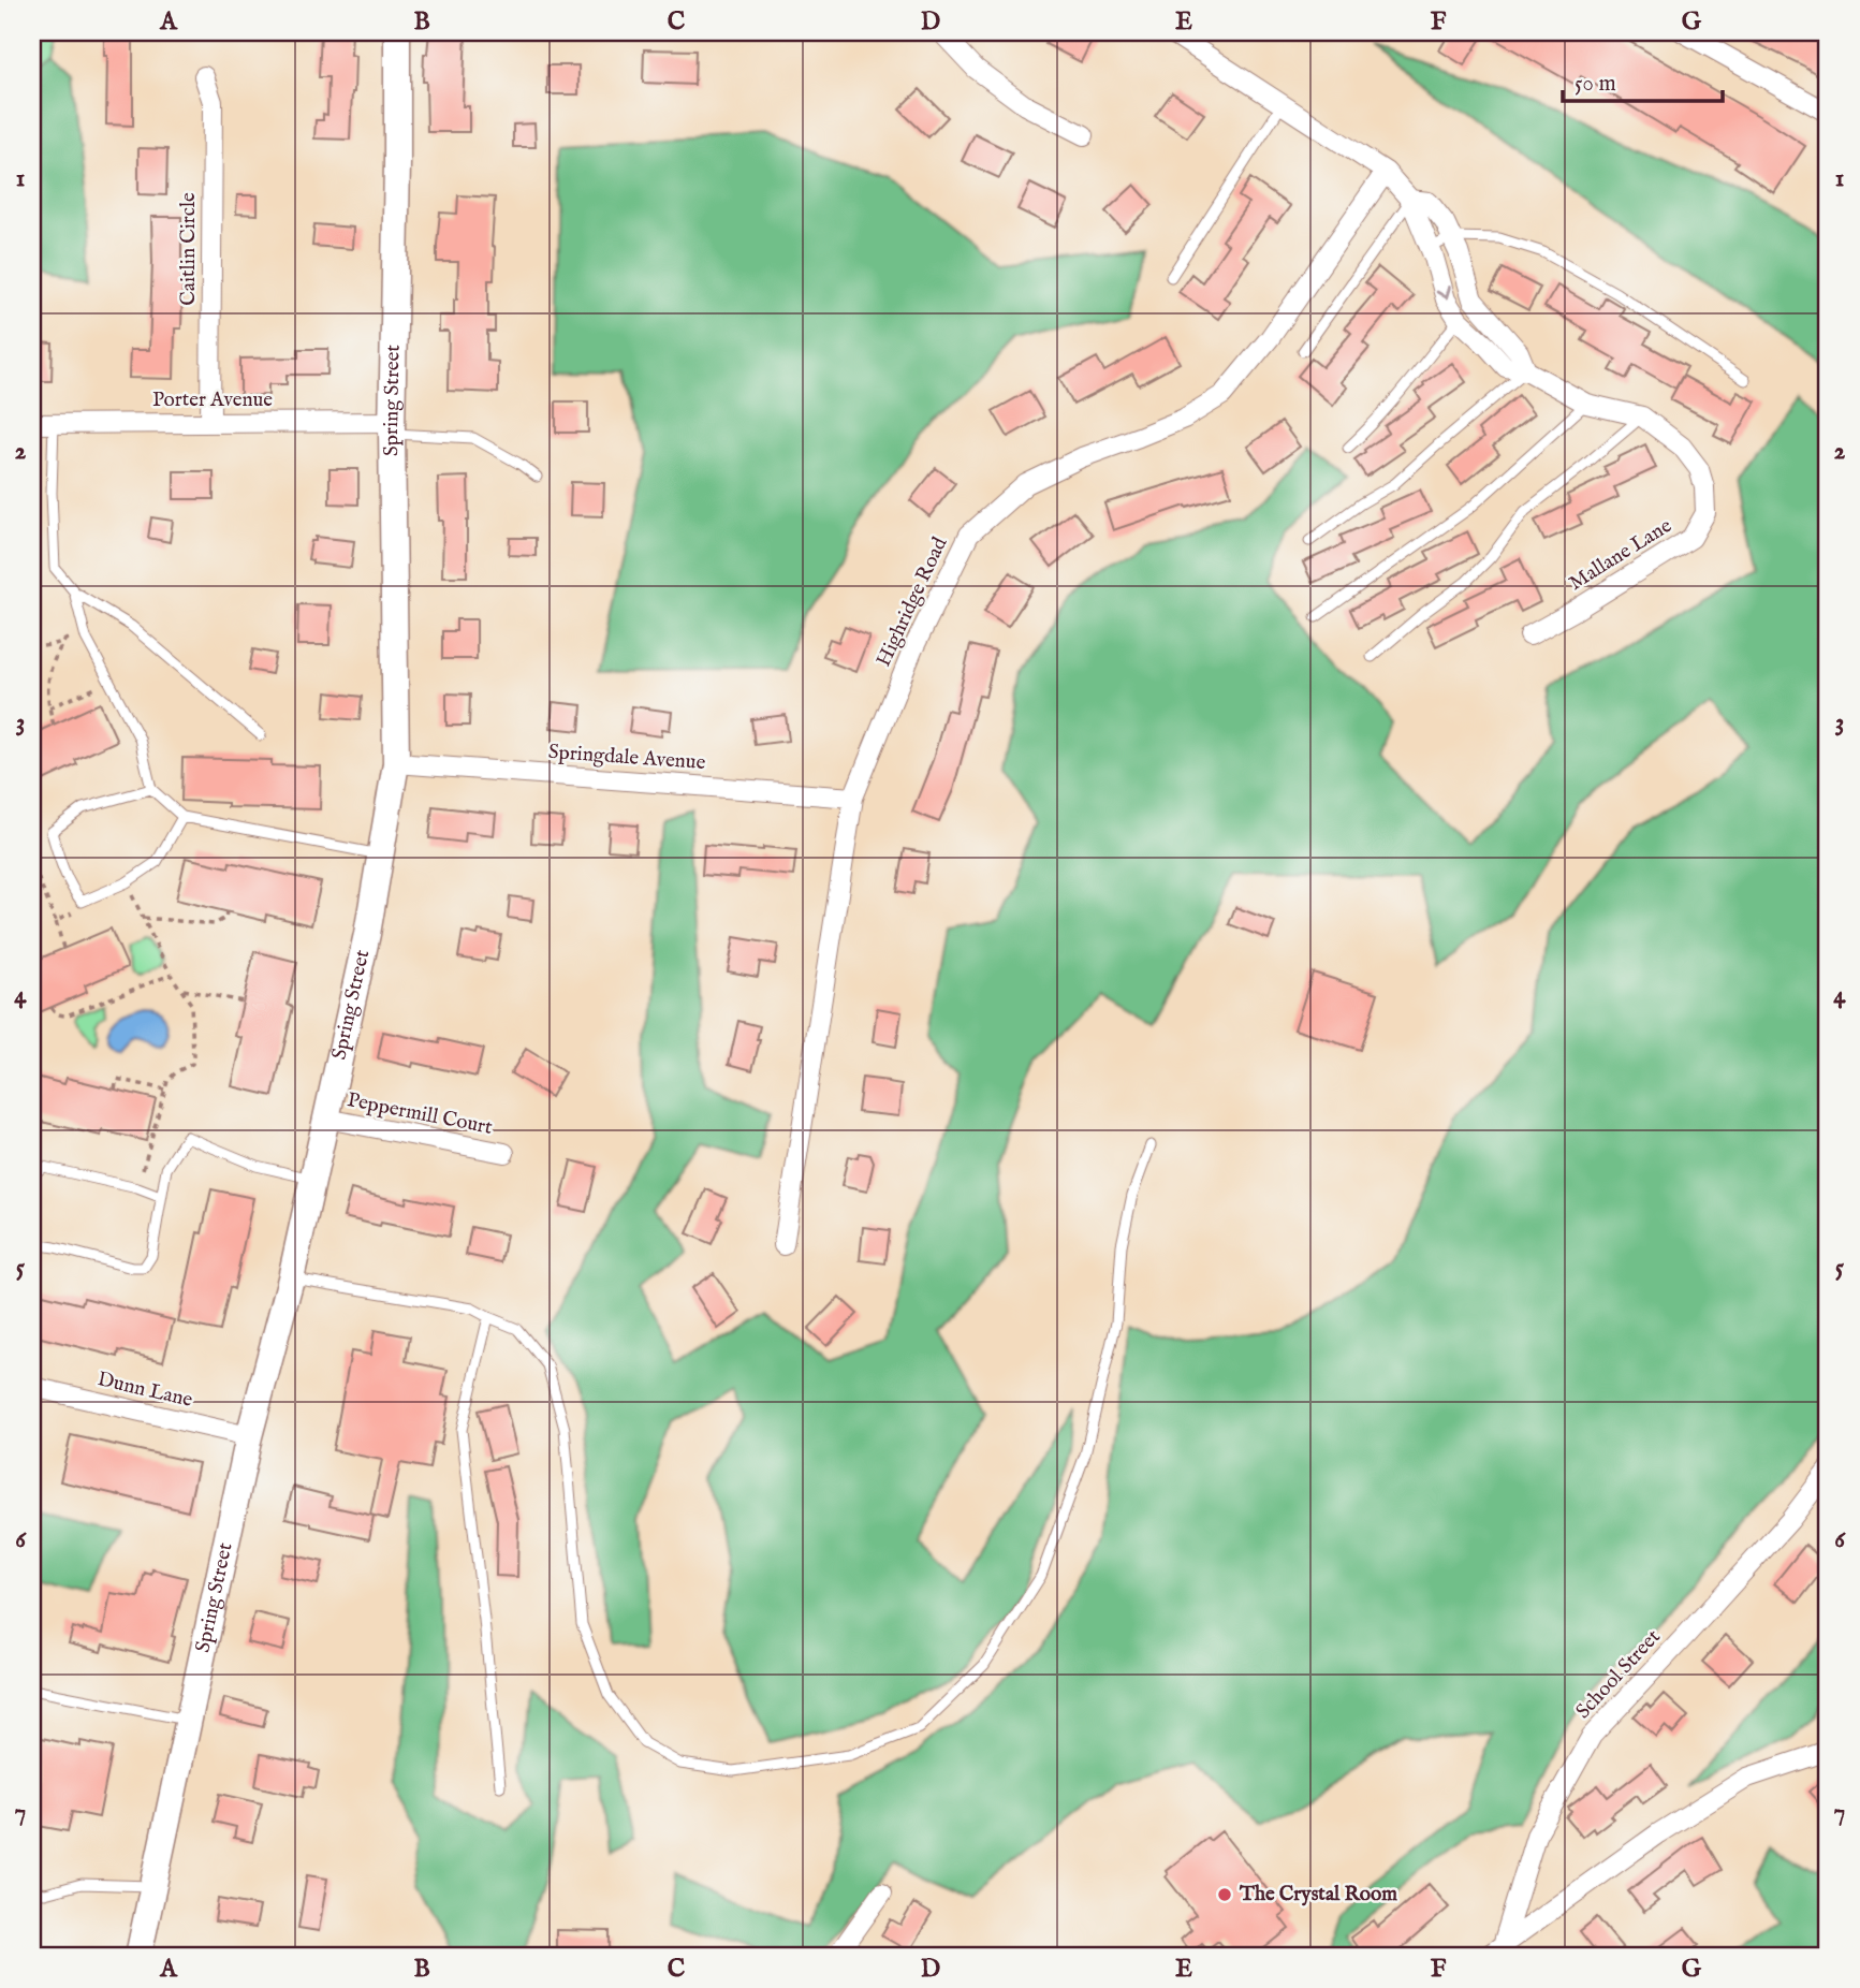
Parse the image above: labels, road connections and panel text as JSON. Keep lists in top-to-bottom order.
{
  "streets": {
    "main road": ["Spring Street"],
    "street": [
      "Caitlin Circle",
      "Porter Avenue",
      "Mallane Lane",
      "Highridge Road",
      "Springdale Avenue",
      "Peppermill Court",
      "Dunn Lane",
      "School Street"
    ]
  },
  "crossings": [
    ["Caitlin Circle", "Porter Avenue"],
    ["Spring Street", "Porter Avenue"],
    ["Spring Street", "Springdale Avenue"],
    ["Spring Street", "Peppermill Court"],
    ["Spring Street", "Dunn Lane"],
    ["Mallane Lane", "Highridge Road"],
    ["Highridge Road", "Springdale Avenue"]
  ],
  "places": ["The Crystal Room"],
  "scale_bar": "50 m",
  "grid": {
    "columns": [
      "A",
      "B",
      "C",
      "D",
      "E",
      "F",
      "G"
    ],
    "rows": [
      "1",
      "2",
      "3",
      "4",
      "5",
      "6",
      "7"
    ]
  }
}
